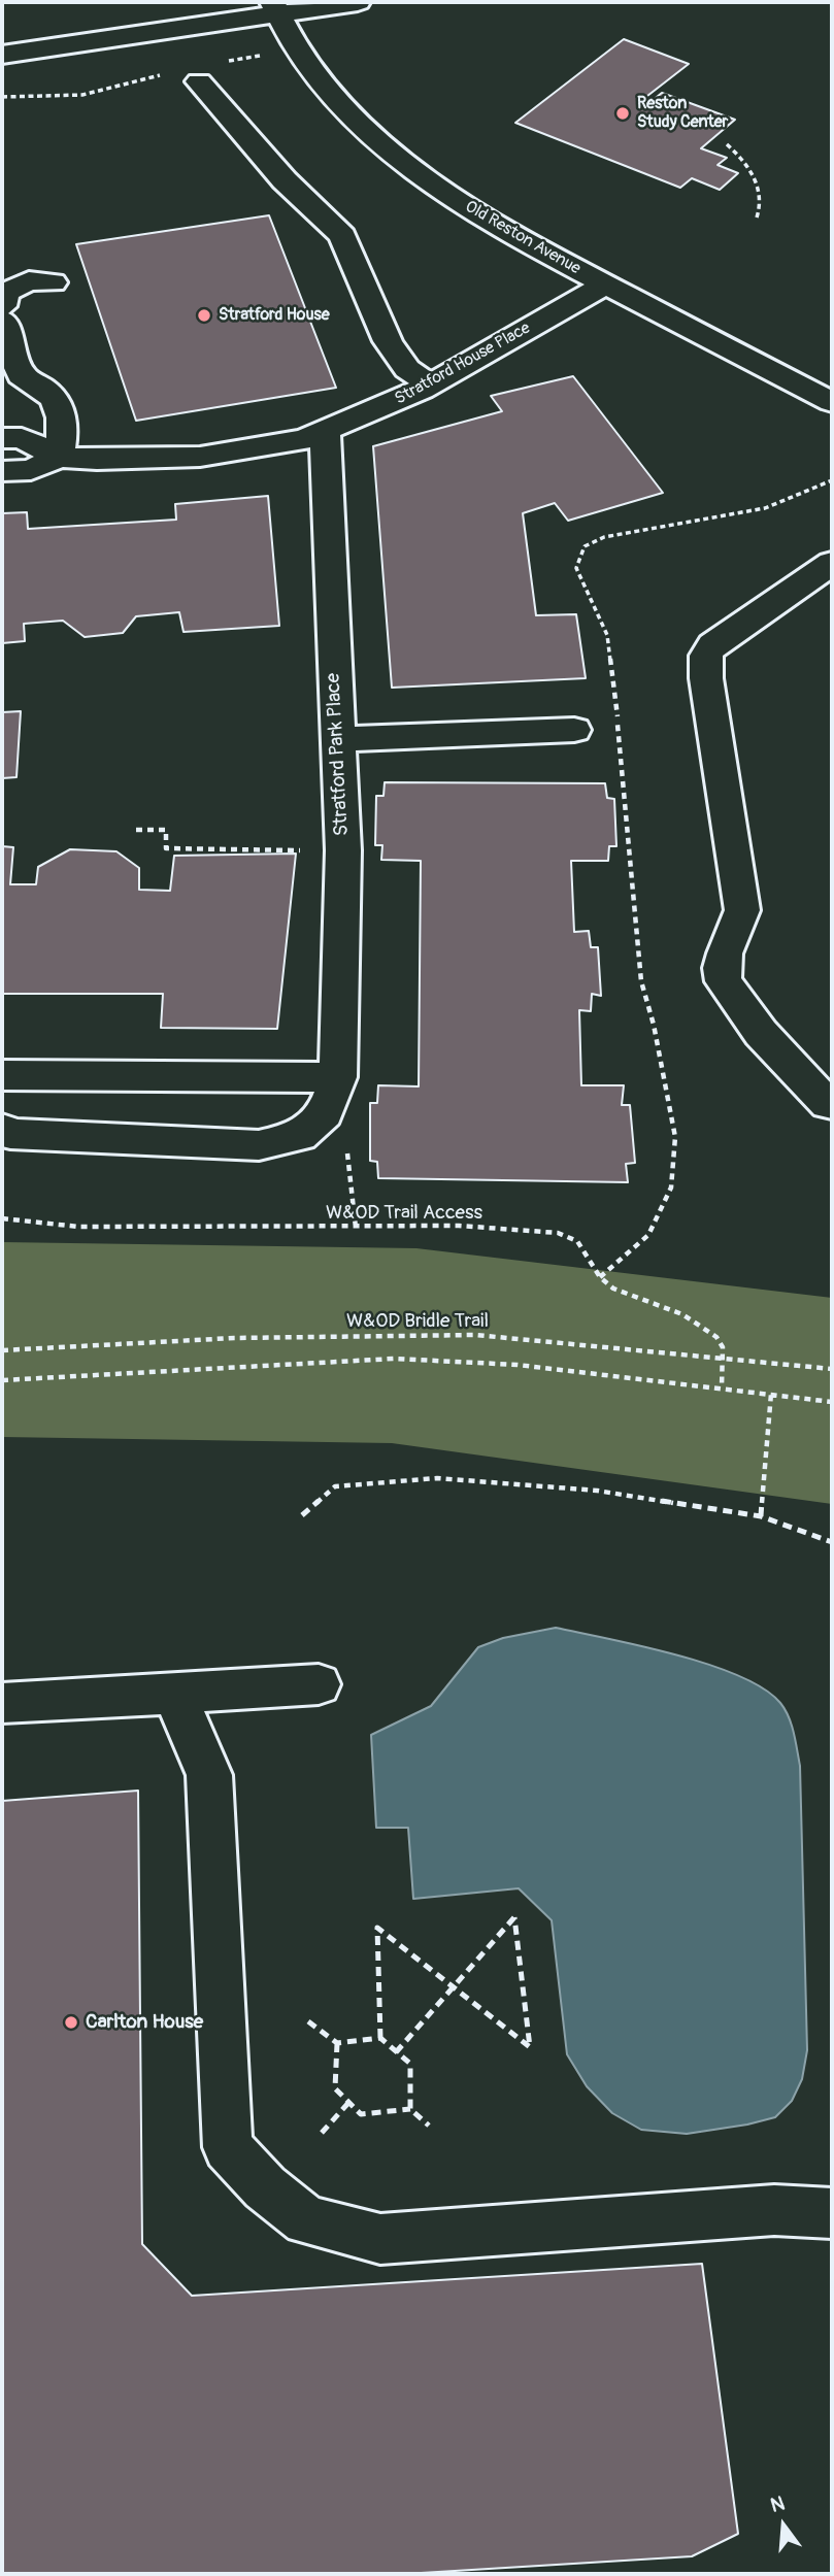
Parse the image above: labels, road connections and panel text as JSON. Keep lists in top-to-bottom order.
{
  "streets": {
    "street": ["Old Reston Avenue", "Stratford House Place", "Stratford Park Place"],
    "path": ["W&OD Trail Access", "W&OD Bridle Trail"]
  },
  "crossings": [
    ["Old Reston Avenue", "Stratford House Place"],
    ["Stratford House Place", "Stratford Park Place"],
    ["W&OD Trail Access", "W&OD Bridle Trail"]
  ],
  "places": ["Reston Study Center", "Stratford House", "Carlton House"],
  "north": "top"
}
